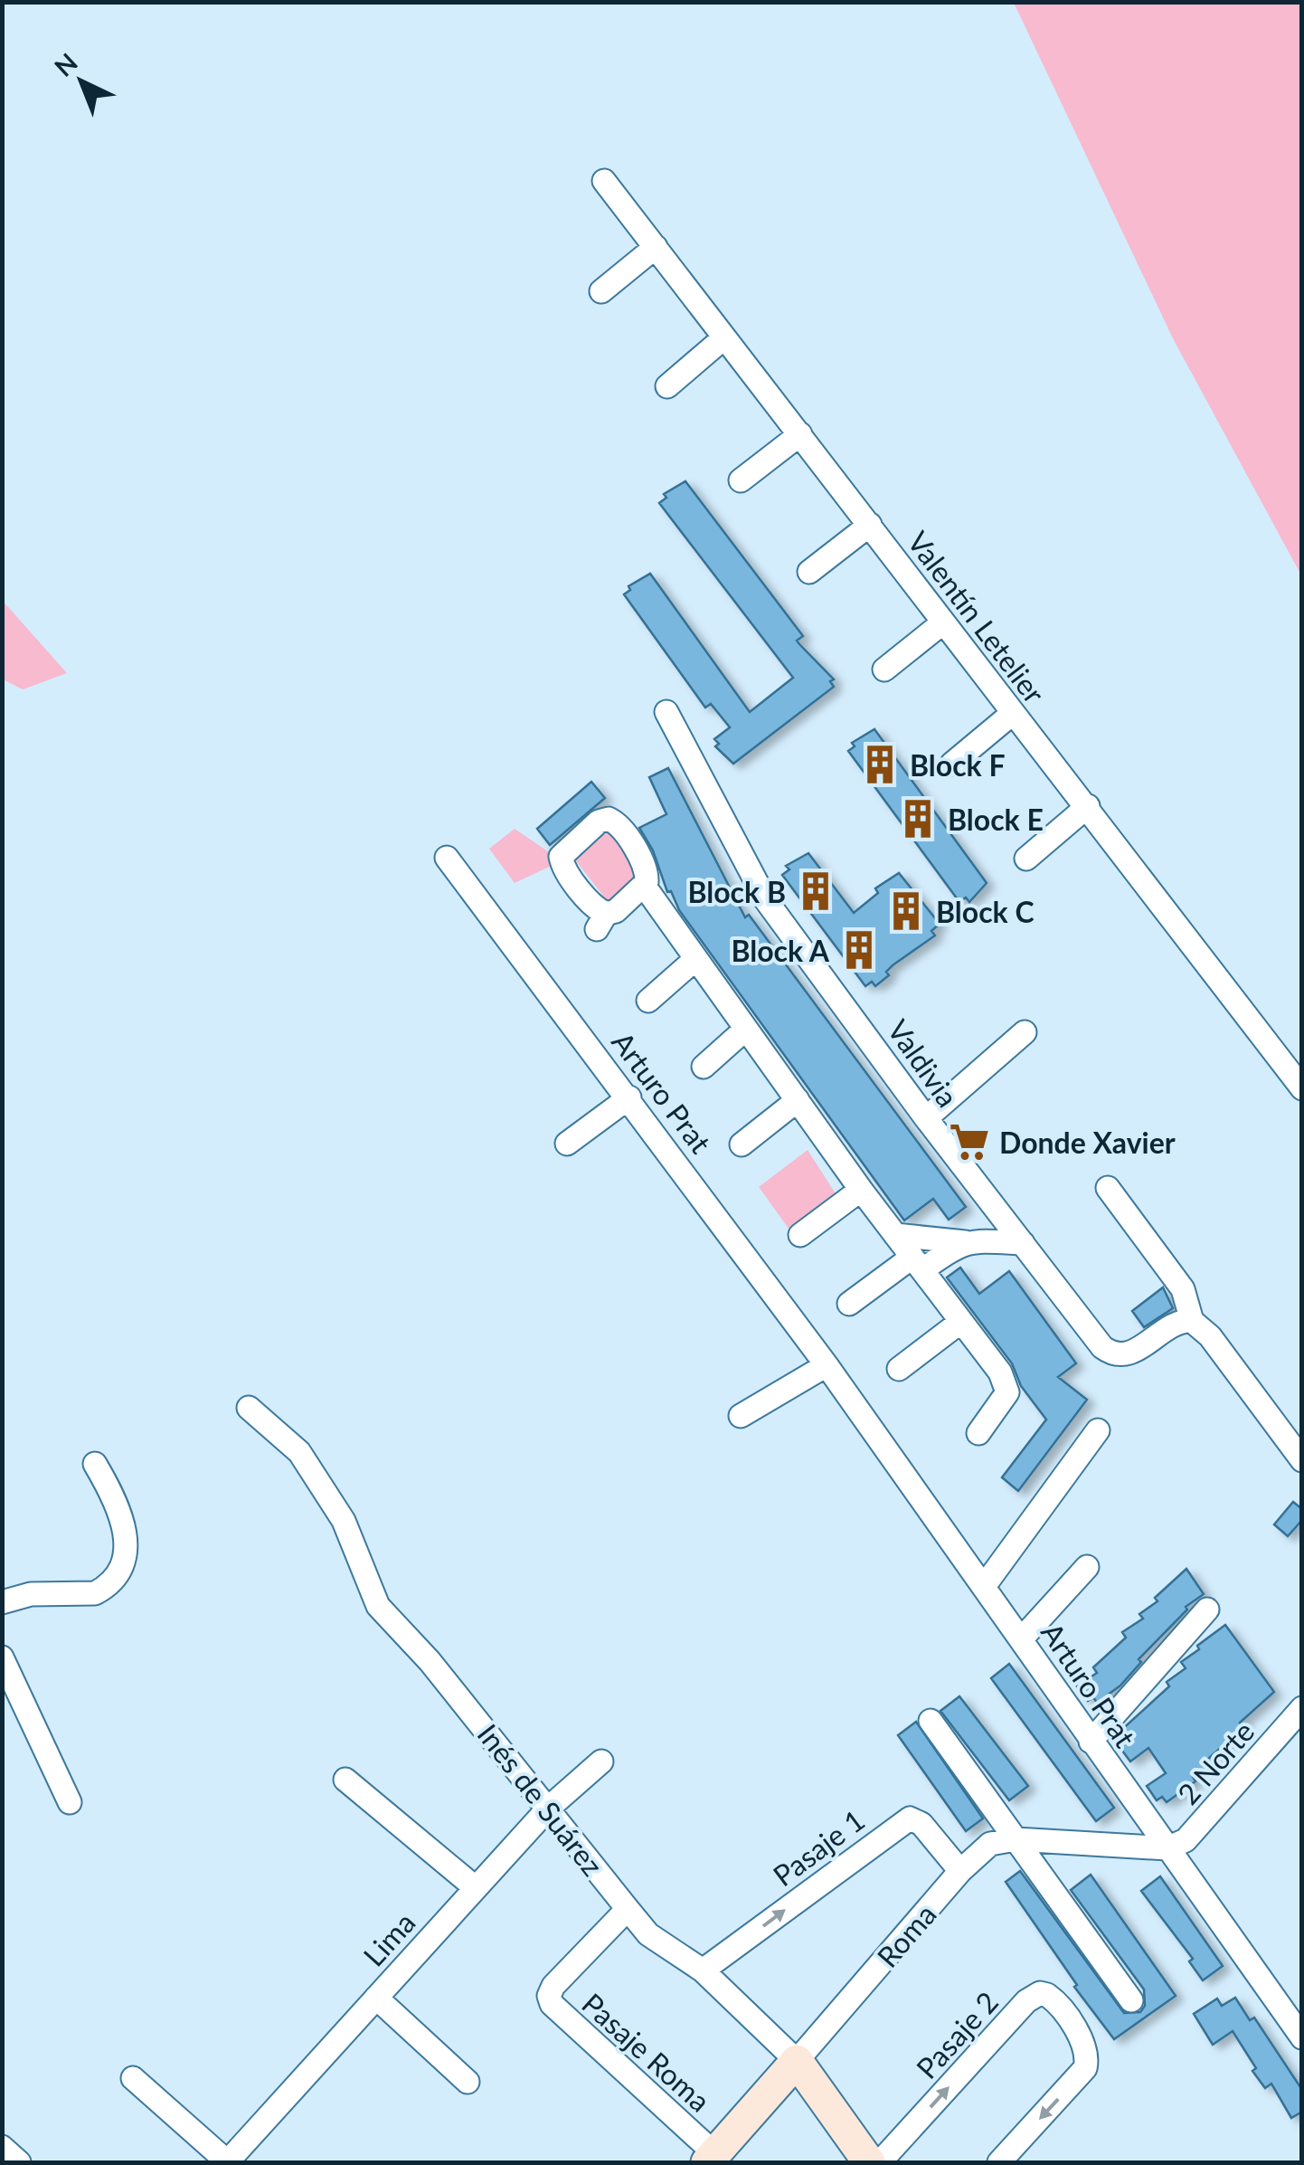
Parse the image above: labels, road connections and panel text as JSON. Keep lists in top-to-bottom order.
{
  "streets": {
    "street": [
      "Valentín Letelier",
      "Valdivia",
      "Arturo Prat",
      "2 Norte",
      "Inés de Suárez",
      "Pasaje 1",
      "Roma",
      "Lima",
      "Pasaje 2",
      "Pasaje Roma"
    ]
  },
  "crossings": [
    ["Arturo Prat", "2 Norte"],
    ["Arturo Prat", "Roma"],
    ["2 Norte", "Roma"],
    ["Inés de Suárez", "Pasaje 1"],
    ["Inés de Suárez", "Roma"],
    ["Inés de Suárez", "Lima"],
    ["Inés de Suárez", "Pasaje Roma"],
    ["Pasaje 1", "Roma"],
    ["Roma", "Pasaje Roma"]
  ],
  "one_way": ["Pasaje 1"],
  "places": {
    "building": [
      "Block F",
      "Block E",
      "Block B",
      "Block C",
      "Block A"
    ],
    "supermarket": ["Donde Xavier"]
  },
  "north": "top left"
}
